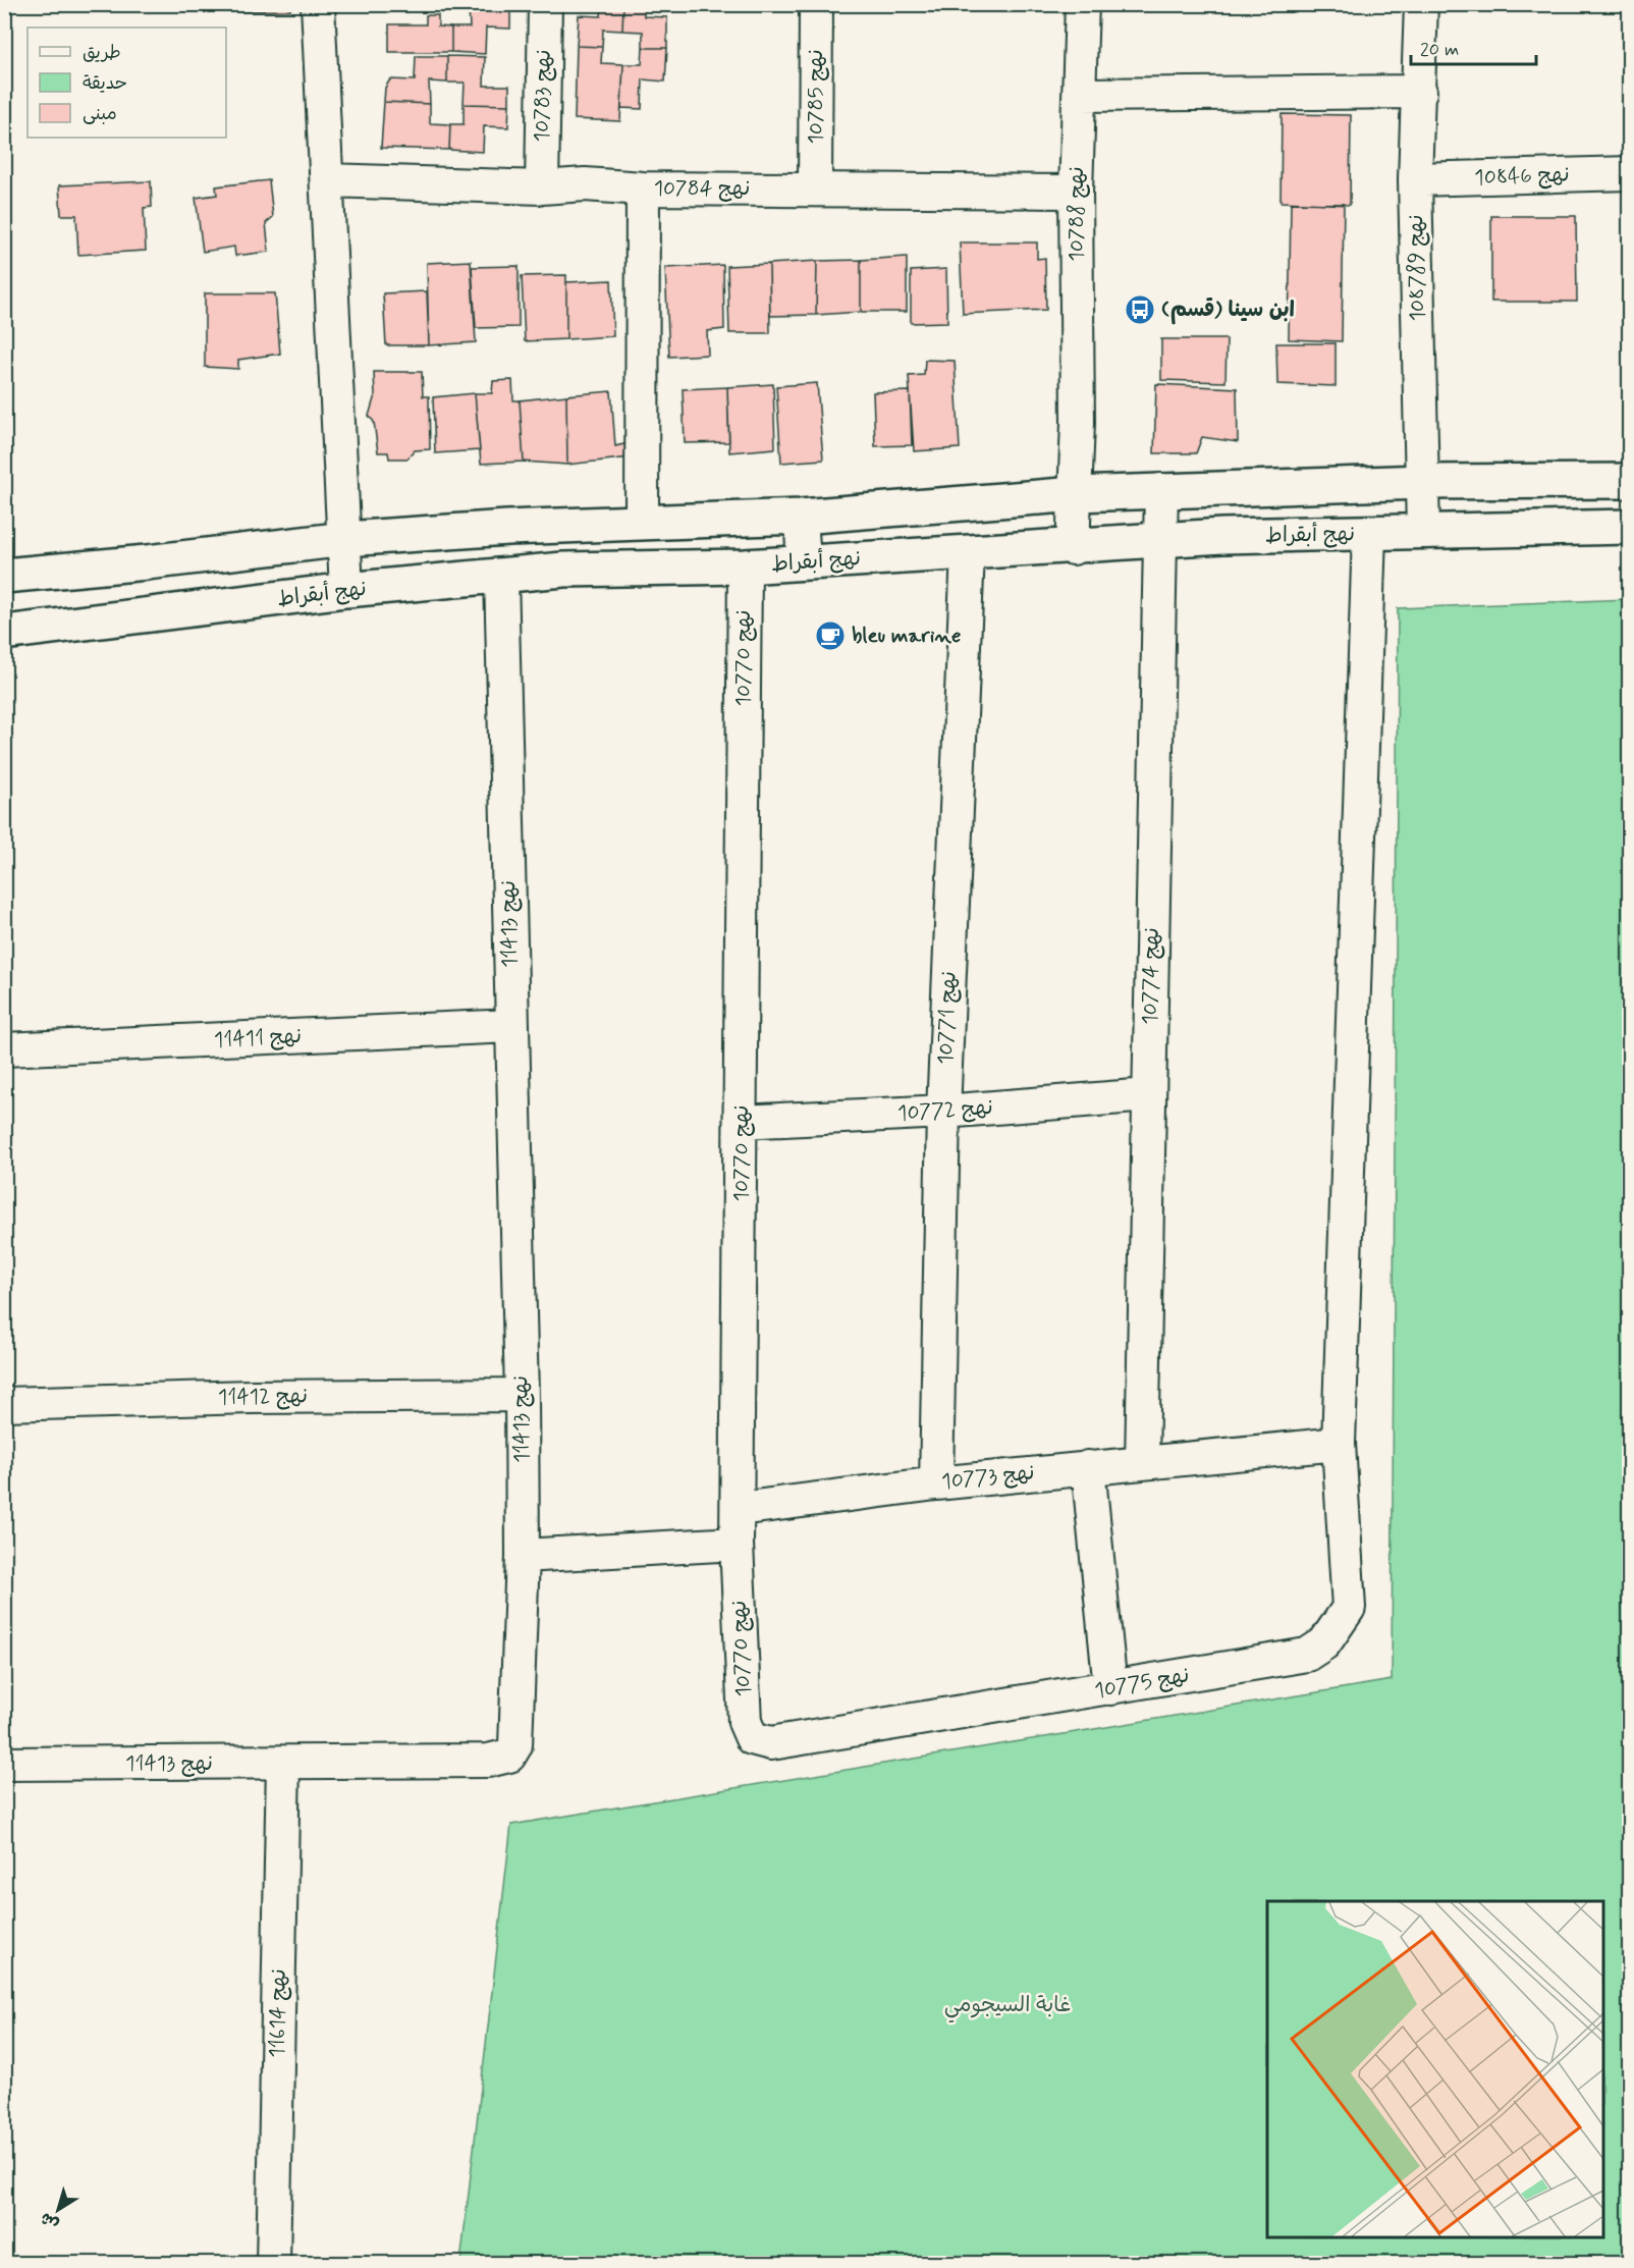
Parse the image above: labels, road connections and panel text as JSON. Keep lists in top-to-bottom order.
{
  "streets": {
    "street": [
      "نهج 10783",
      "نهج 10785",
      "نهج 10846",
      "نهج 10784",
      "نهج 10788",
      "نهج 108789",
      "نهج أبقراط",
      "نهج 10770",
      "نهج 11413",
      "نهج 10774",
      "نهج 10771",
      "نهج 11411",
      "نهج 10772",
      "نهج 11412",
      "نهج 10773",
      "نهج 10775",
      "نهج 11614"
    ]
  },
  "crossings": [
    ["نهج 10783", "نهج 10784"],
    ["نهج 10785", "نهج 10784"],
    ["نهج 10846", "نهج 108789"],
    ["نهج 10784", "نهج 10788"],
    ["نهج 10788", "نهج أبقراط"],
    ["نهج 108789", "نهج أبقراط"],
    ["نهج أبقراط", "نهج 10770"],
    ["نهج أبقراط", "نهج 11413"],
    ["نهج أبقراط", "نهج 10774"],
    ["نهج أبقراط", "نهج 10771"],
    ["نهج أبقراط", "نهج 10775"],
    ["نهج 10770", "نهج 10772"],
    ["نهج 10770", "نهج 10773"],
    ["نهج 10770", "نهج 10775"],
    ["نهج 11413", "نهج 11411"],
    ["نهج 11413", "نهج 11412"],
    ["نهج 11413", "نهج 11614"],
    ["نهج 10774", "نهج 10772"],
    ["نهج 10774", "نهج 10773"],
    ["نهج 10771", "نهج 10772"],
    ["نهج 10771", "نهج 10773"],
    ["نهج 10773", "نهج 10775"]
  ],
  "parks": ["غابة السيجومي"],
  "places": {
    "bus stop": ["(ابن سينا (قسم"],
    "cafe": ["bleu marine"]
  },
  "legend": ["طريق", "حديقة", "مبنى"],
  "scale_bar": "20 m",
  "north": "bottom left"
}
